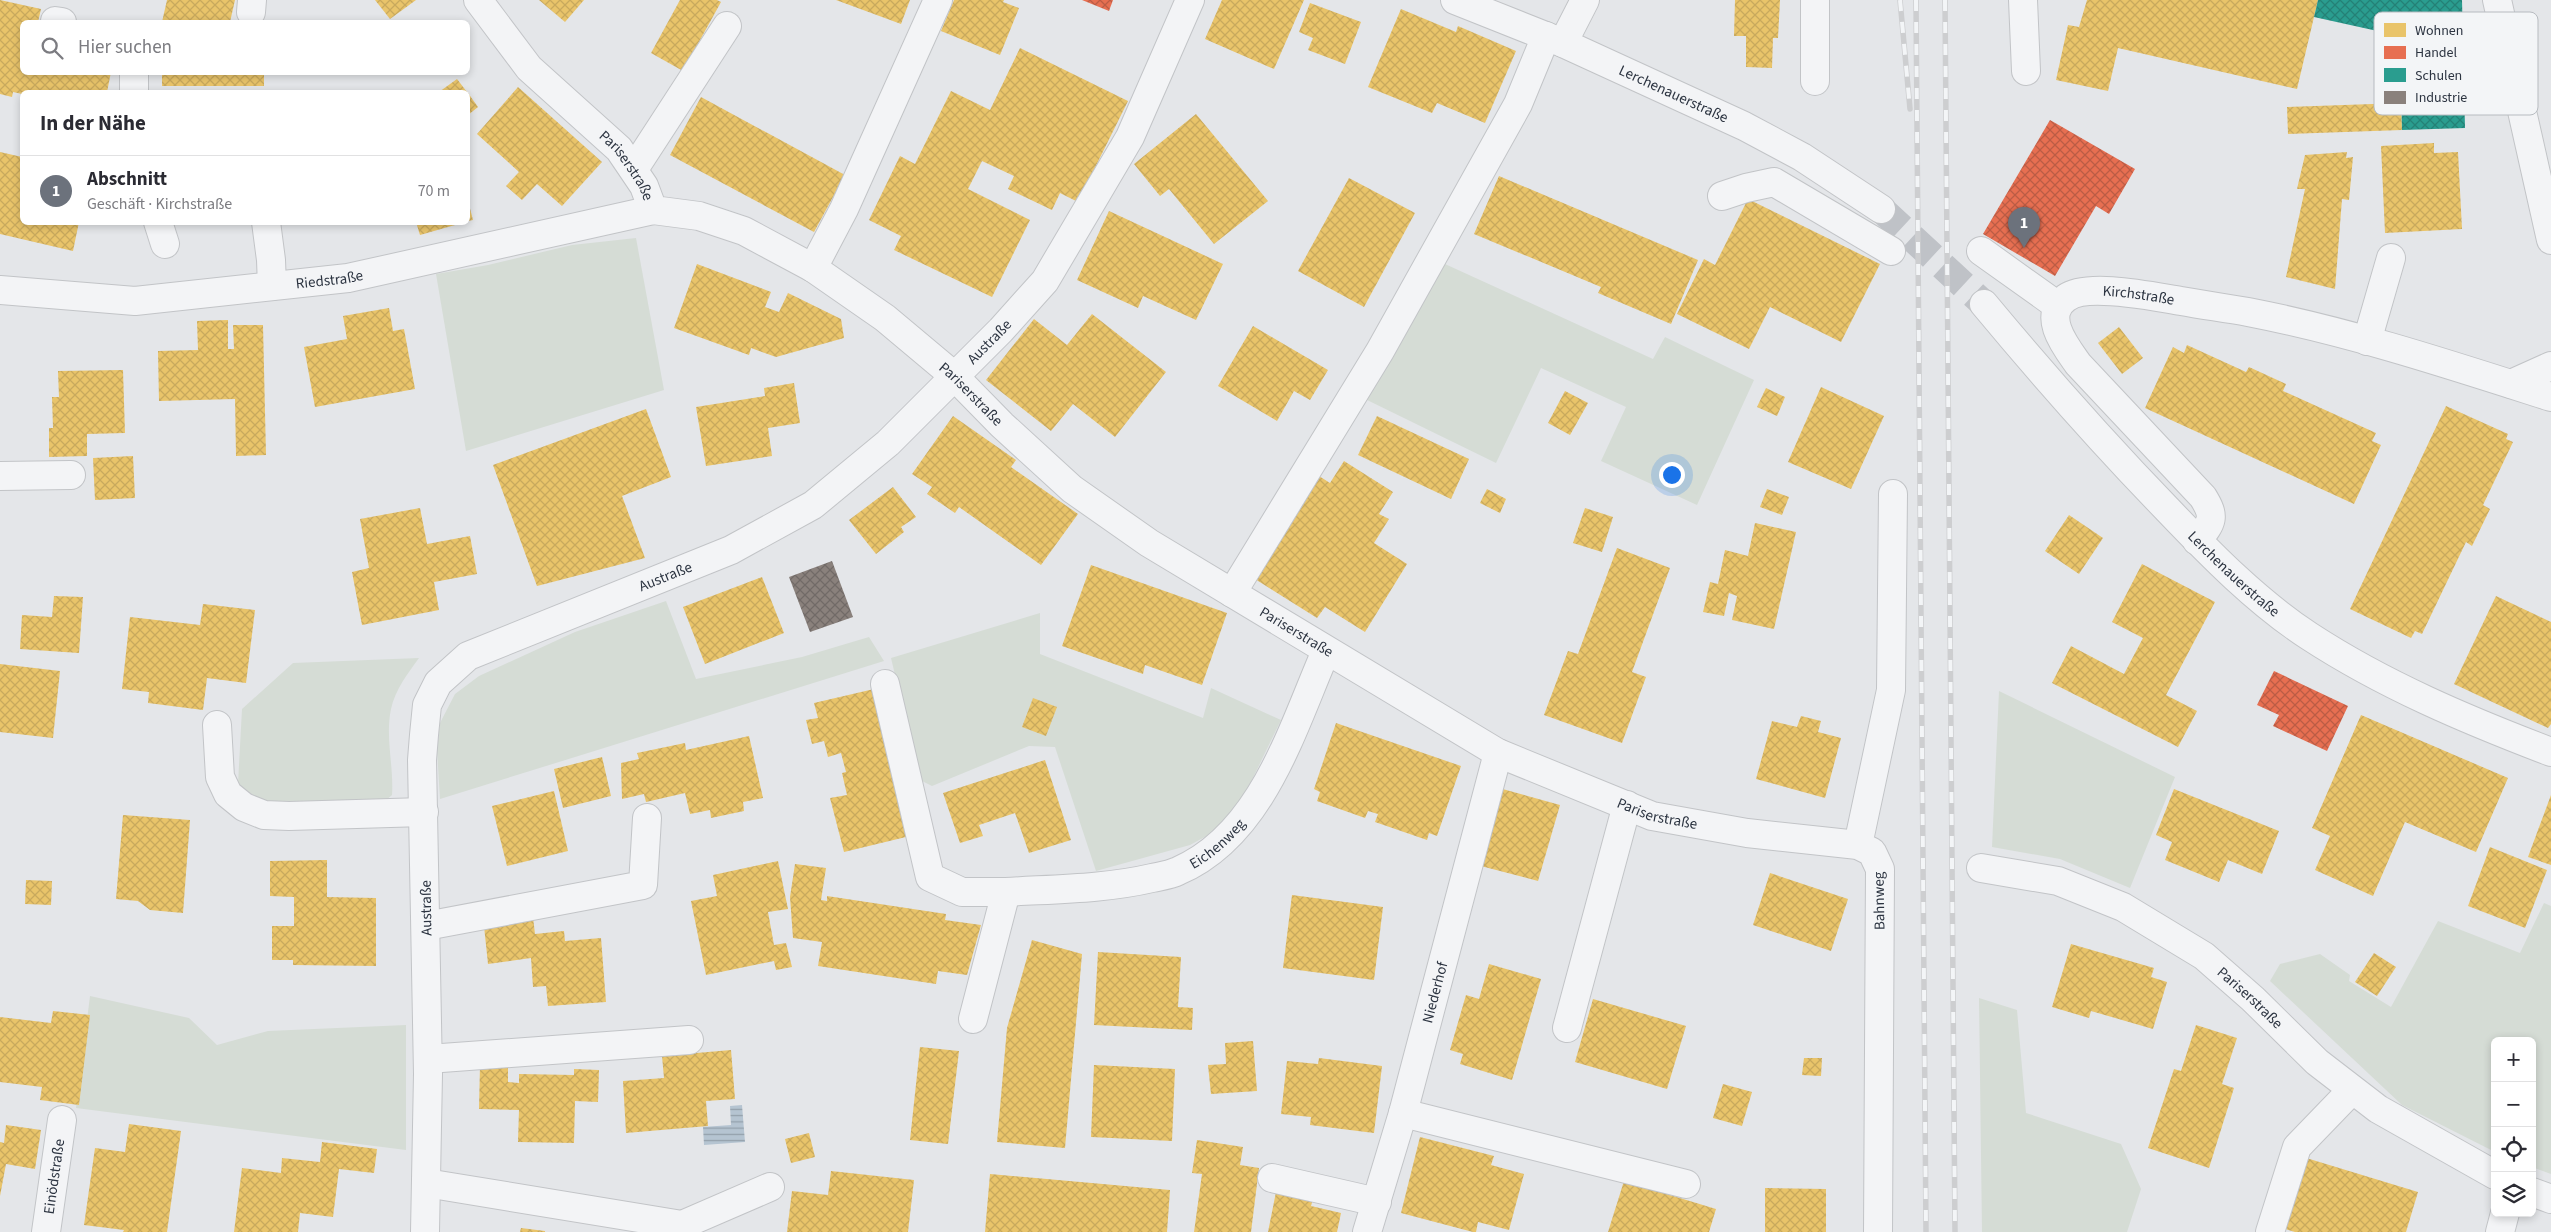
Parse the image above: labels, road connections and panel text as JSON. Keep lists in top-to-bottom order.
{
  "streets": {
    "street": [
      "Lerchenauerstraße",
      "Pariserstraße",
      "Riedstraße",
      "Kirchstraße",
      "Austraße",
      "Eichenweg",
      "Bahnweg",
      "Niederhof",
      "Einödstraße"
    ]
  },
  "crossings": [
    ["Pariserstraße", "Riedstraße"],
    ["Pariserstraße", "Austraße"],
    ["Pariserstraße", "Eichenweg"],
    ["Pariserstraße", "Bahnweg"],
    ["Pariserstraße", "Niederhof"]
  ],
  "legend": [
    "Wohnen",
    "Handel",
    "Schulen",
    "Industrie"
  ],
  "page": {
    "search": "Hier suchen",
    "heading": "In der Nähe",
    "list": [
      {
        "mark": "1",
        "name": "Abschnitt",
        "note": "Geschäft · Kirchstraße",
        "value": "70 m"
      }
    ],
    "pins": "1",
    "map_buttons": ["+", "−"]
  }
}
